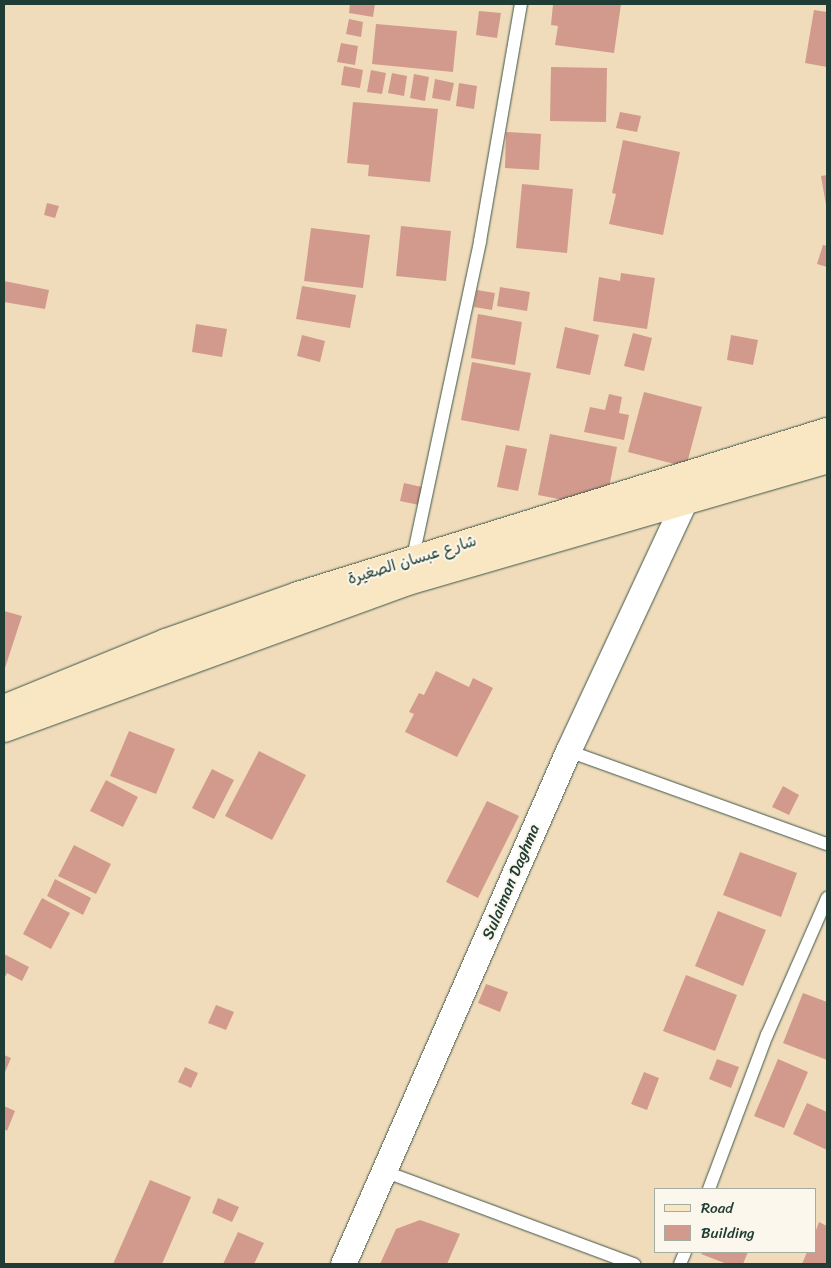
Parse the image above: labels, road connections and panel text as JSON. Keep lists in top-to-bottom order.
{
  "streets": {
    "street": ["شارع عبسان الصغيرة", "Sulaiman Daghma"]
  },
  "crossings": [
    ["شارع عبسان الصغيرة", "Sulaiman Daghma"]
  ],
  "legend": ["Road", "Building"]
}
